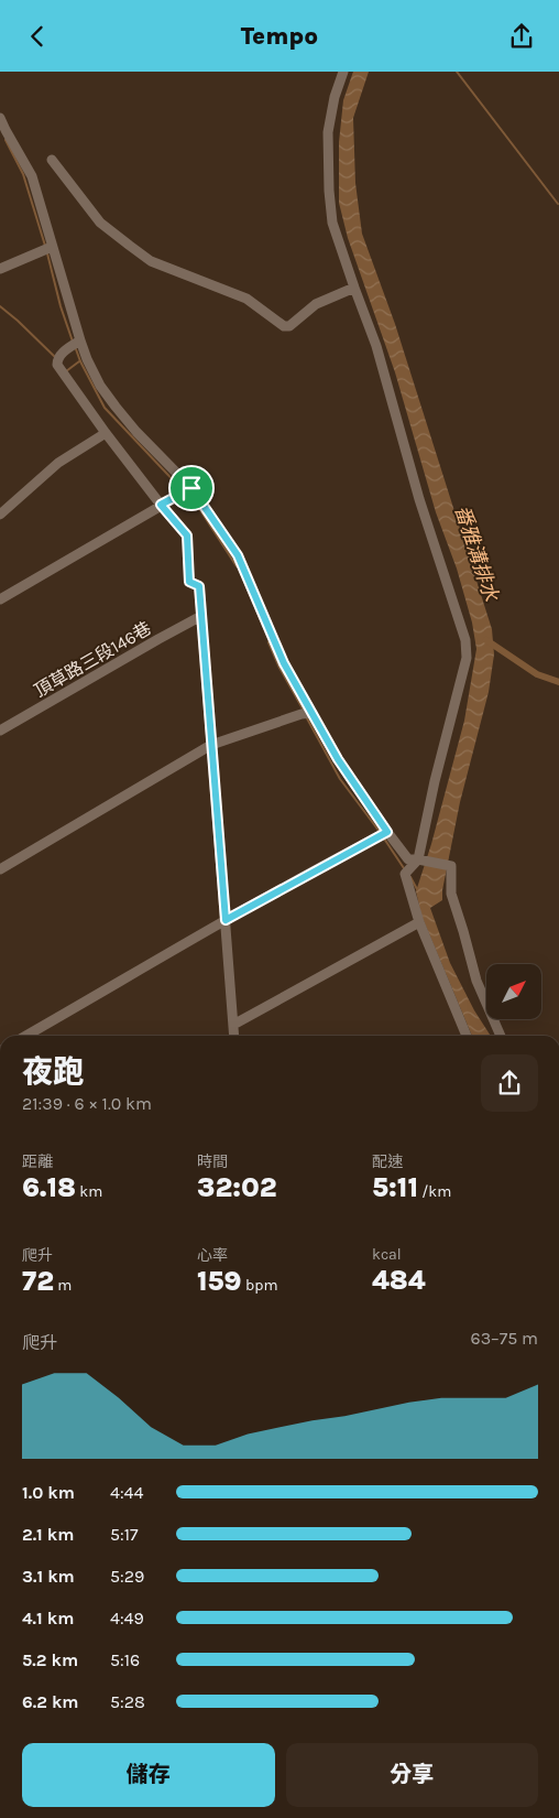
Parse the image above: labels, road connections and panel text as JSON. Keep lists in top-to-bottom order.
{
  "streets": {
    "street": ["頂草路三段146巷"]
  },
  "water": ["番雅溝排水"],
  "north": "top right",
  "page": {
    "header": "Tempo",
    "heading": ["夜跑", "21:39 · 6 × 1.0 km"],
    "stats": [
      ["距離", "6.18 km"],
      ["時間", "32:02"],
      ["配速", "5:11 /km"],
      ["爬升", "72 m"],
      ["心率", "159 bpm"],
      ["kcal", "484"]
    ],
    "chart": ["爬升", "63–75 m"],
    "list": [
      {
        "name": "1.0 km",
        "note": "4:44"
      },
      {
        "name": "2.1 km",
        "note": "5:17"
      },
      {
        "name": "3.1 km",
        "note": "5:29"
      },
      {
        "name": "4.1 km",
        "note": "4:49"
      },
      {
        "name": "5.2 km",
        "note": "5:16"
      },
      {
        "name": "6.2 km",
        "note": "5:28"
      }
    ],
    "buttons": ["儲存", "分享"]
  }
}
